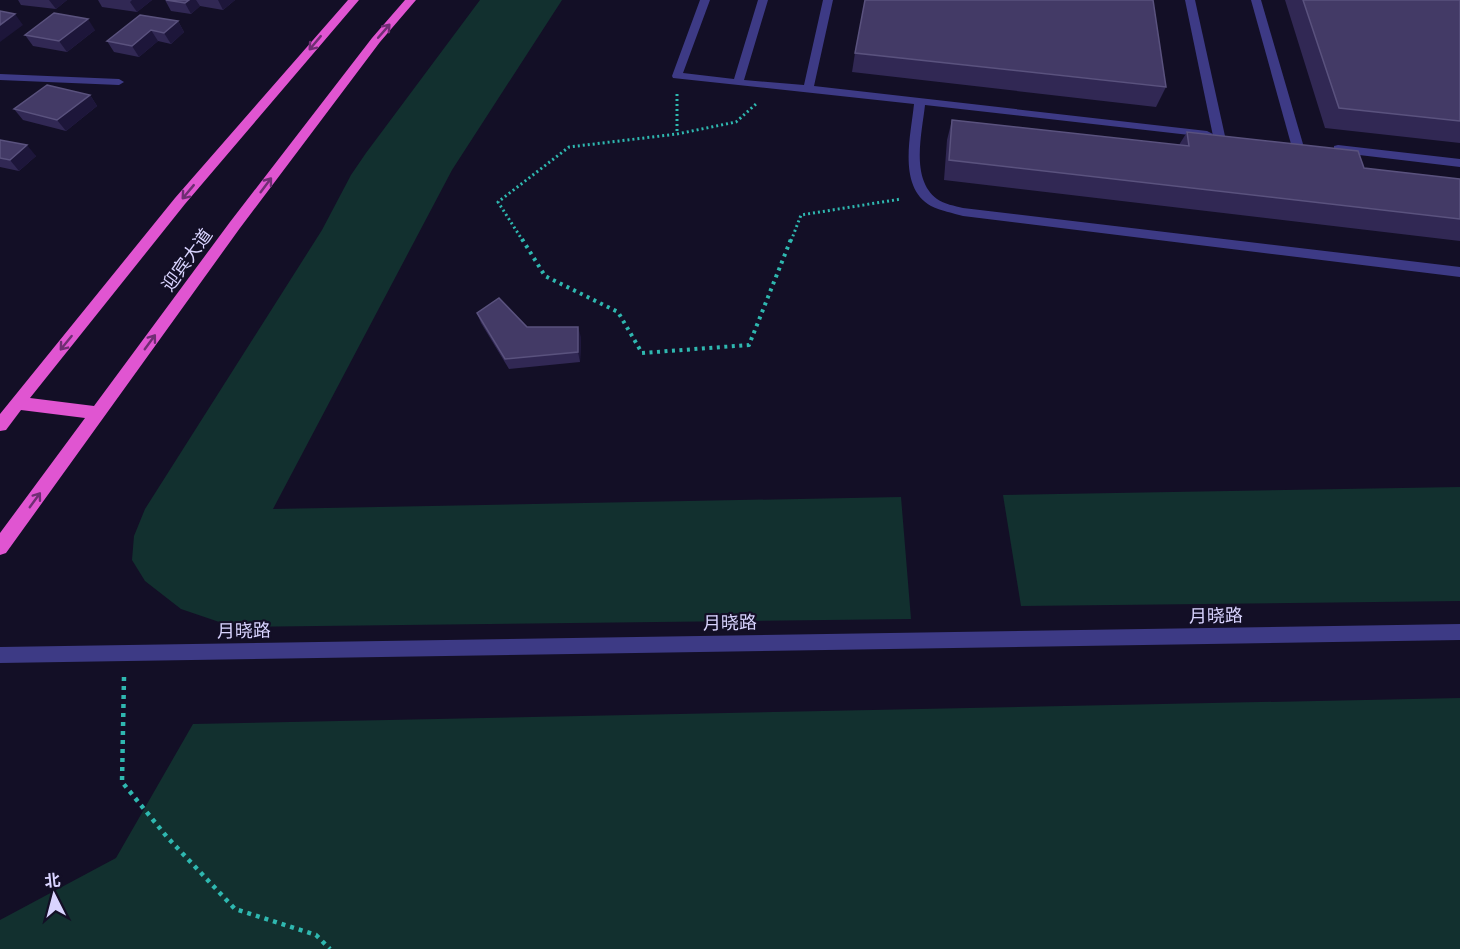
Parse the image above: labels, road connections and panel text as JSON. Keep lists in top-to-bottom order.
{
  "streets": {
    "highway": ["迎宾大道"],
    "street": ["月晓路"]
  },
  "north": "top"
}
